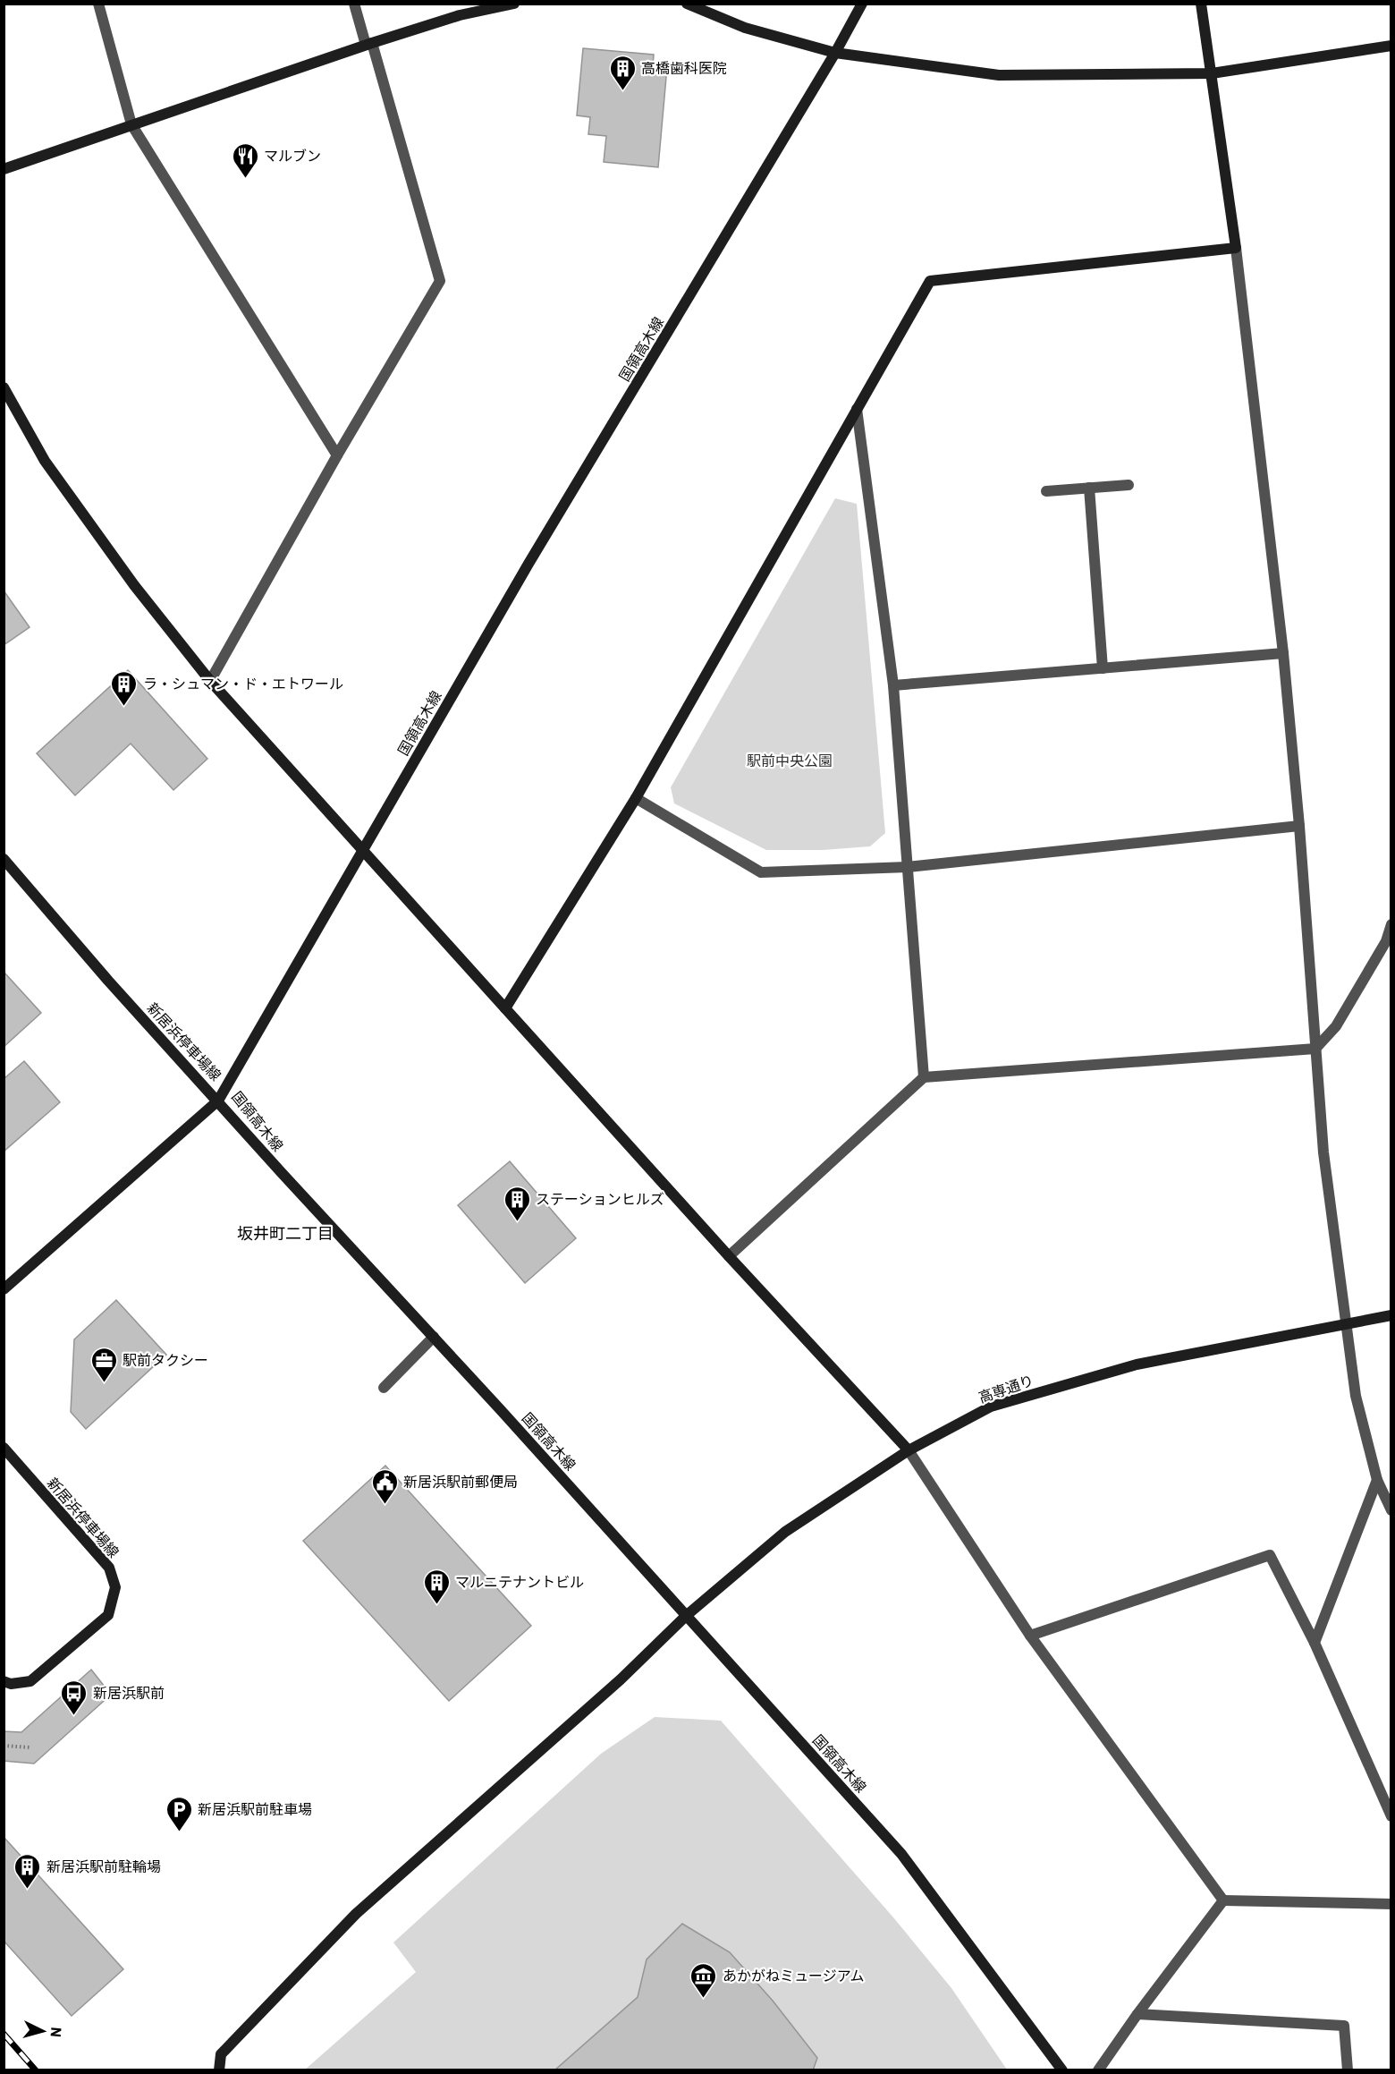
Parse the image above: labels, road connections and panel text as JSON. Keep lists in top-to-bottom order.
{
  "streets": {
    "street": ["国領高木線", "新居浜停車場線", "高専通り"]
  },
  "crossings": [
    ["国領高木線", "新居浜停車場線"],
    ["国領高木線", "高専通り"]
  ],
  "districts": ["坂井町二丁目"],
  "parks": ["駅前中央公園"],
  "places": {
    "building": [
      "高橋歯科医院",
      "ラ・シュマン・ド・エトワール",
      "ステーションヒルズ",
      "マルニテナントビル",
      "新居浜駅前駐輪場"
    ],
    "restaurant": ["マルブン"],
    "office": ["駅前タクシー"],
    "public building": ["新居浜駅前郵便局"],
    "bus stop": ["新居浜駅前"],
    "parking": ["新居浜駅前駐車場"],
    "museum": ["あかがねミュージアム"]
  },
  "north": "right"
}
